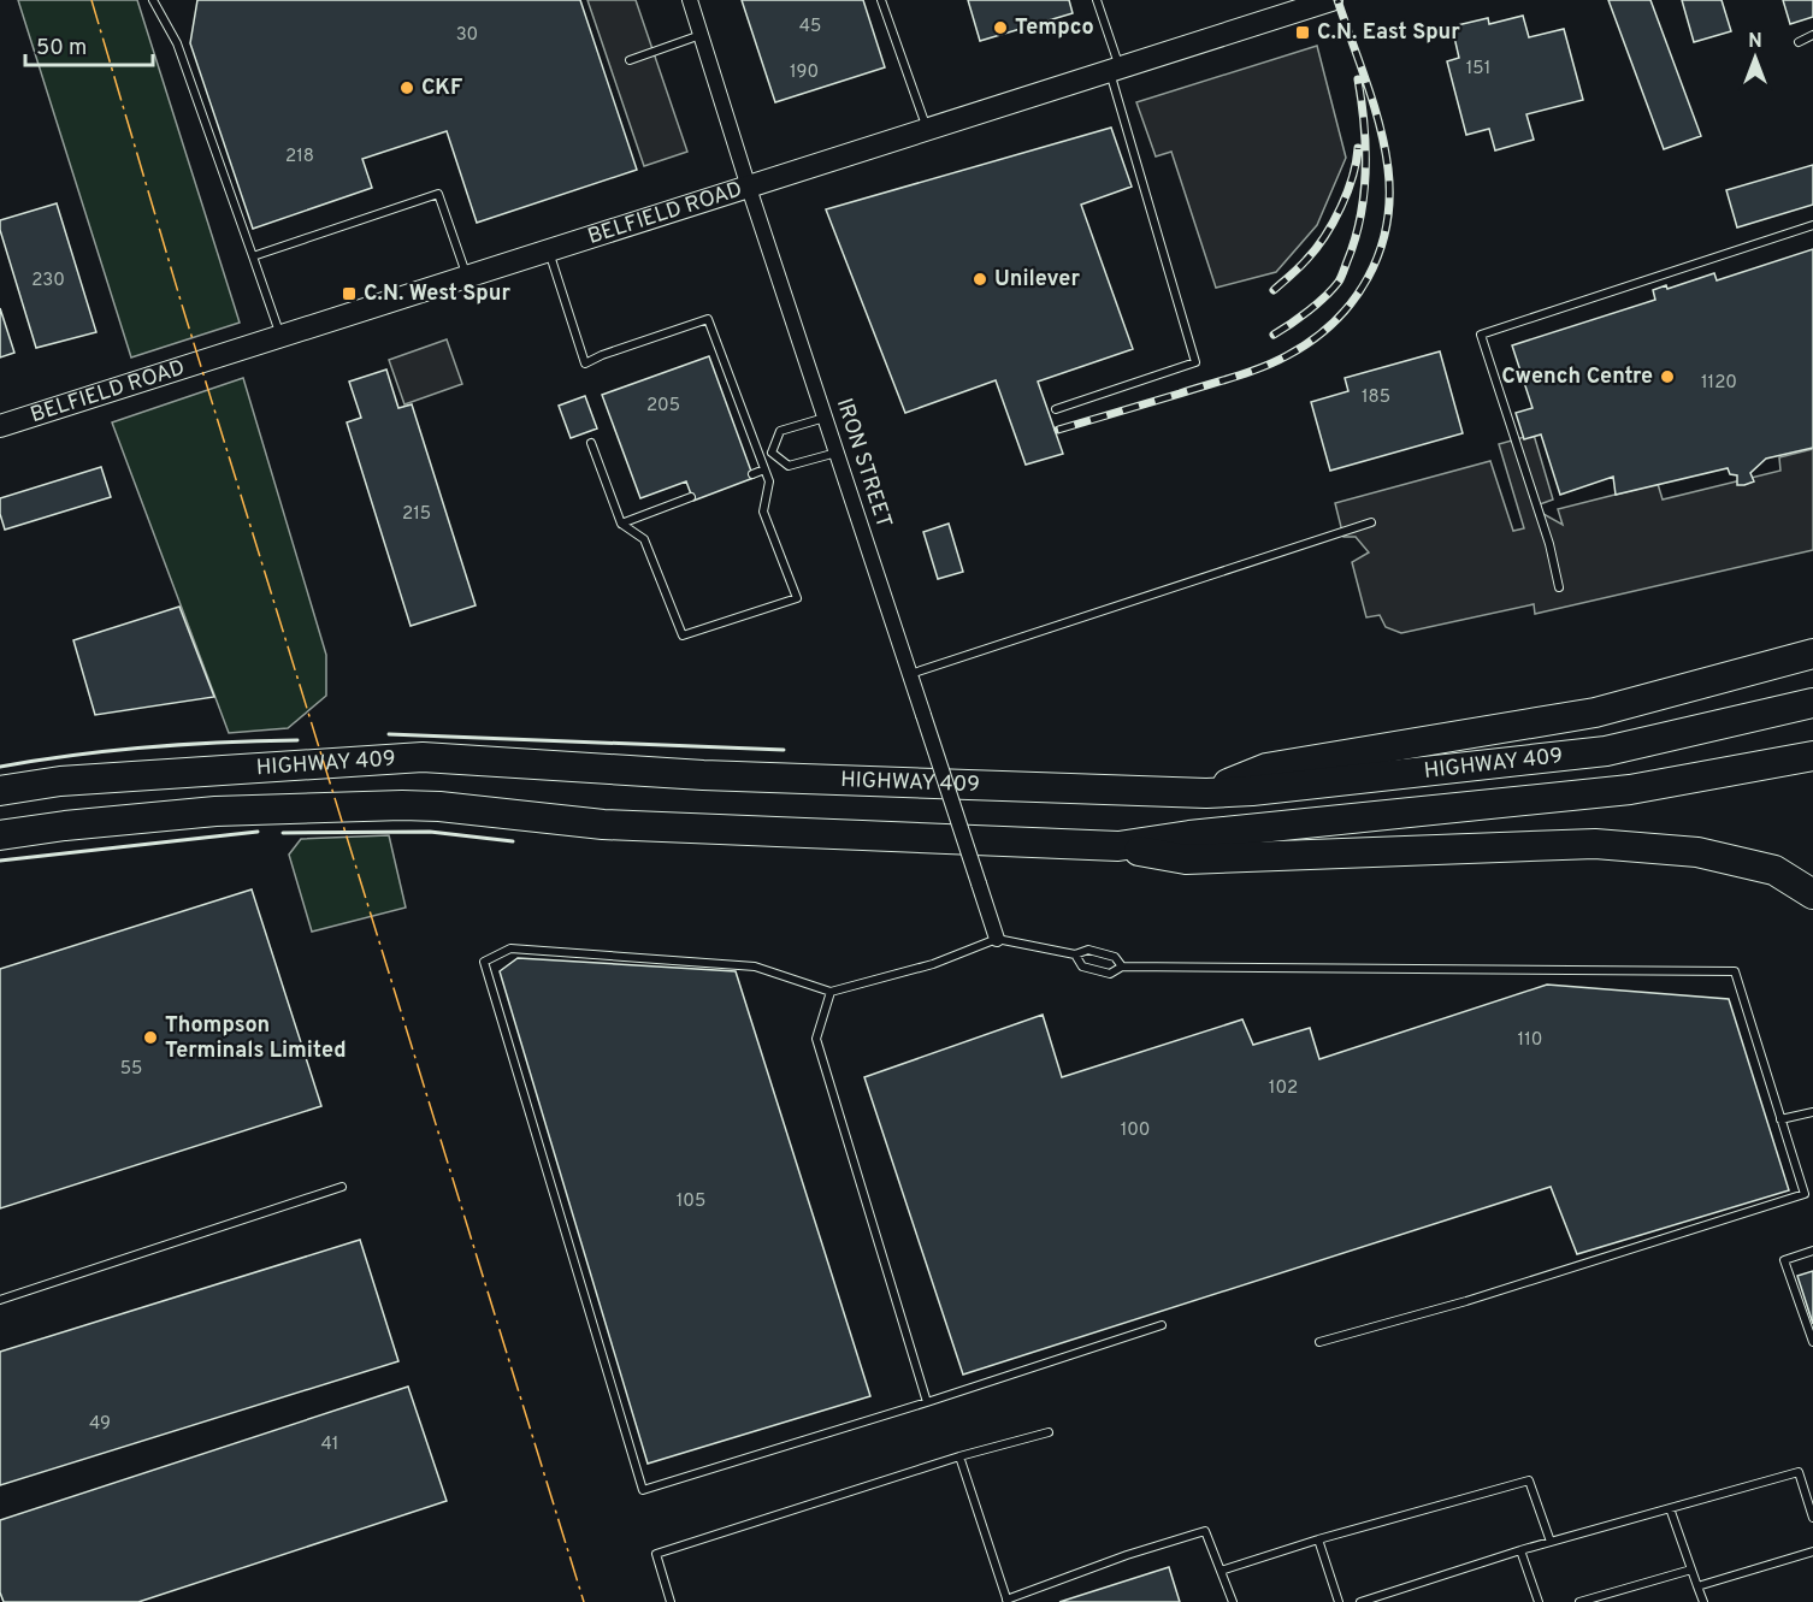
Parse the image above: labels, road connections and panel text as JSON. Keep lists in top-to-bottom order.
{
  "streets": {
    "highway": ["HIGHWAY 409"],
    "main road": ["BELFIELD ROAD"],
    "street": ["IRON STREET"]
  },
  "crossings": [
    ["BELFIELD ROAD", "IRON STREET"]
  ],
  "places": {
    "other": [
      "Tempco",
      "CKF",
      "Unilever",
      "Cwench Centre",
      "Thompson Terminals Limited"
    ],
    "transit": ["C.N. East Spur", "C.N. West Spur"]
  },
  "house_numbers": [
    "45",
    "30",
    "151",
    "190",
    "218",
    "230",
    "1120",
    "185",
    "205",
    "215",
    "110",
    "55",
    "102",
    "100",
    "105",
    "49",
    "41"
  ],
  "scale_bar": "50 m",
  "north": "top"
}
